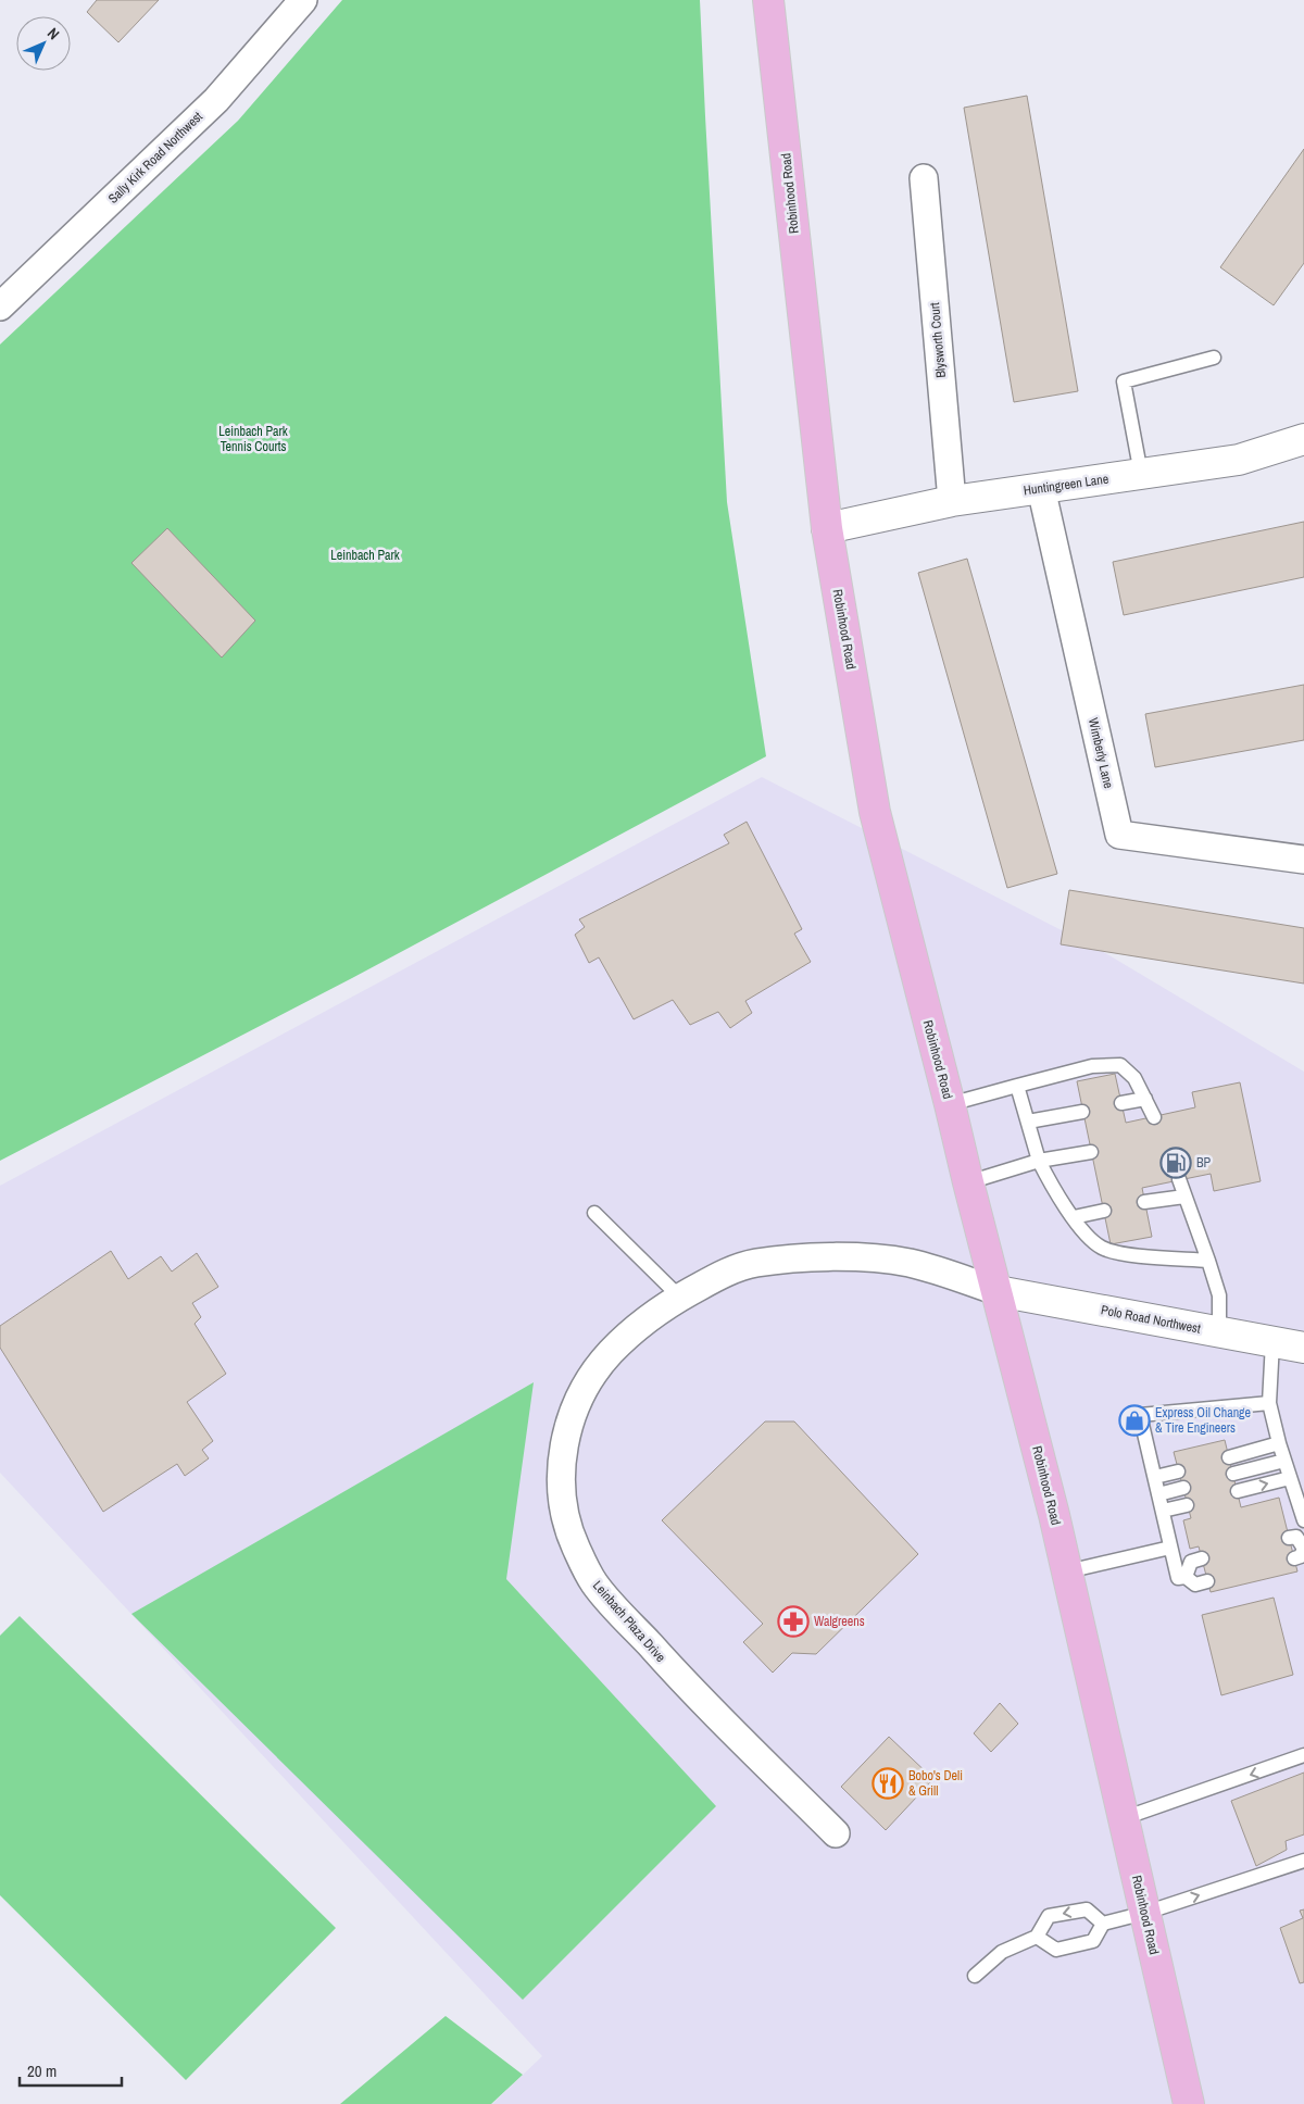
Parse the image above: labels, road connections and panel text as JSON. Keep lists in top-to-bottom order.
{
  "streets": {
    "main road": ["Robinhood Road"],
    "street": [
      "Sally Kirk Road Northwest",
      "Blysworth Court",
      "Huntingreen Lane",
      "Wimberly Lane",
      "Polo Road Northwest",
      "Leinbach Plaza Drive"
    ]
  },
  "crossings": [
    ["Robinhood Road", "Huntingreen Lane"],
    ["Robinhood Road", "Polo Road Northwest"],
    ["Robinhood Road", "Leinbach Plaza Drive"],
    ["Blysworth Court", "Huntingreen Lane"],
    ["Huntingreen Lane", "Wimberly Lane"],
    ["Polo Road Northwest", "Leinbach Plaza Drive"]
  ],
  "parks": ["Leinbach Park Tennis Courts", "Leinbach Park"],
  "places": {
    "fuel station": ["BP"],
    "shop": ["Express Oil Change & Tire Engineers"],
    "pharmacy": ["Walgreens"],
    "restaurant": ["Bobo's Deli & Grill"]
  },
  "scale_bar": "20 m",
  "north": "top right"
}
